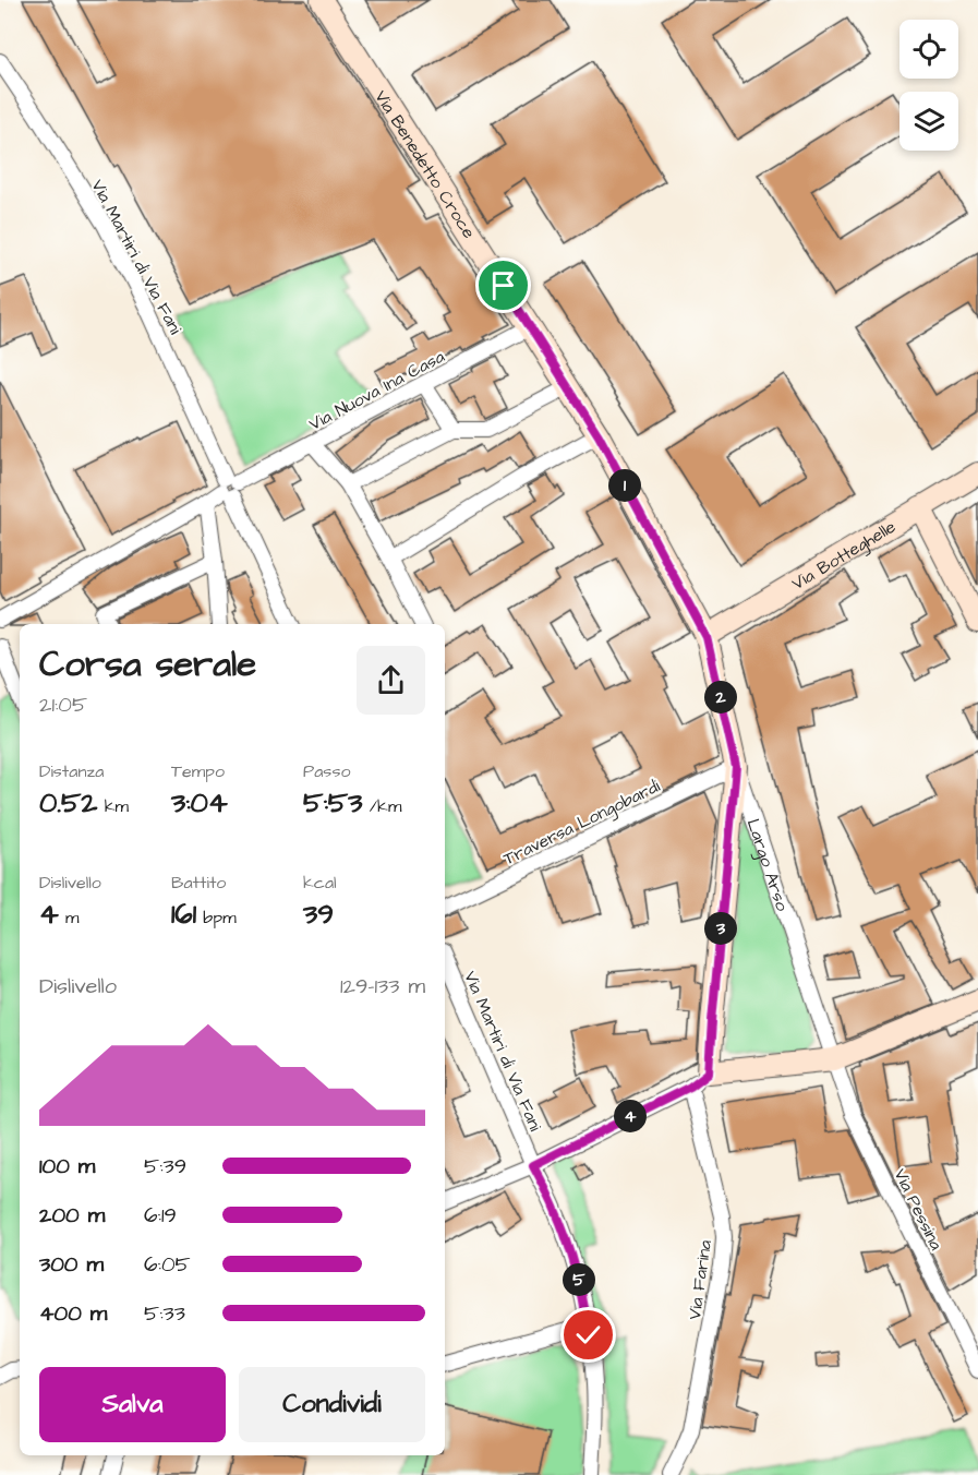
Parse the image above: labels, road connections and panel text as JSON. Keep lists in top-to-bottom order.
{
  "streets": {
    "main road": ["Via Benedetto Croce", "Via Botteghelle", "Largo Arso"],
    "street": [
      "Via Martiri di Via Fani",
      "Via Nuova Ina Casa",
      "Traversa Longobardi",
      "Via Pessina",
      "Via Farina"
    ]
  },
  "crossings": [
    ["Via Benedetto Croce", "Via Nuova Ina Casa"],
    ["Via Benedetto Croce", "Via Botteghelle"],
    ["Via Benedetto Croce", "Traversa Longobardi"],
    ["Via Benedetto Croce", "Largo Arso"],
    ["Via Martiri di Via Fani", "Via Nuova Ina Casa"],
    ["Traversa Longobardi", "Largo Arso"],
    ["Largo Arso", "Via Pessina"]
  ],
  "page": {
    "pins": [
      "1",
      "2",
      "3",
      "4",
      "5"
    ],
    "heading": ["Corsa serale", "21:05"],
    "stats": [
      ["Distanza", "0.52 km"],
      ["Tempo", "3:04"],
      ["Passo", "5:53 /km"],
      ["Dislivello", "4 m"],
      ["Battito", "161 bpm"],
      ["kcal", "39"]
    ],
    "chart": ["Dislivello", "129–133 m"],
    "list": [
      {
        "name": "100 m",
        "note": "5:39"
      },
      {
        "name": "200 m",
        "note": "6:19"
      },
      {
        "name": "300 m",
        "note": "6:05"
      },
      {
        "name": "400 m",
        "note": "5:33"
      }
    ],
    "buttons": ["Salva", "Condividi"]
  }
}
